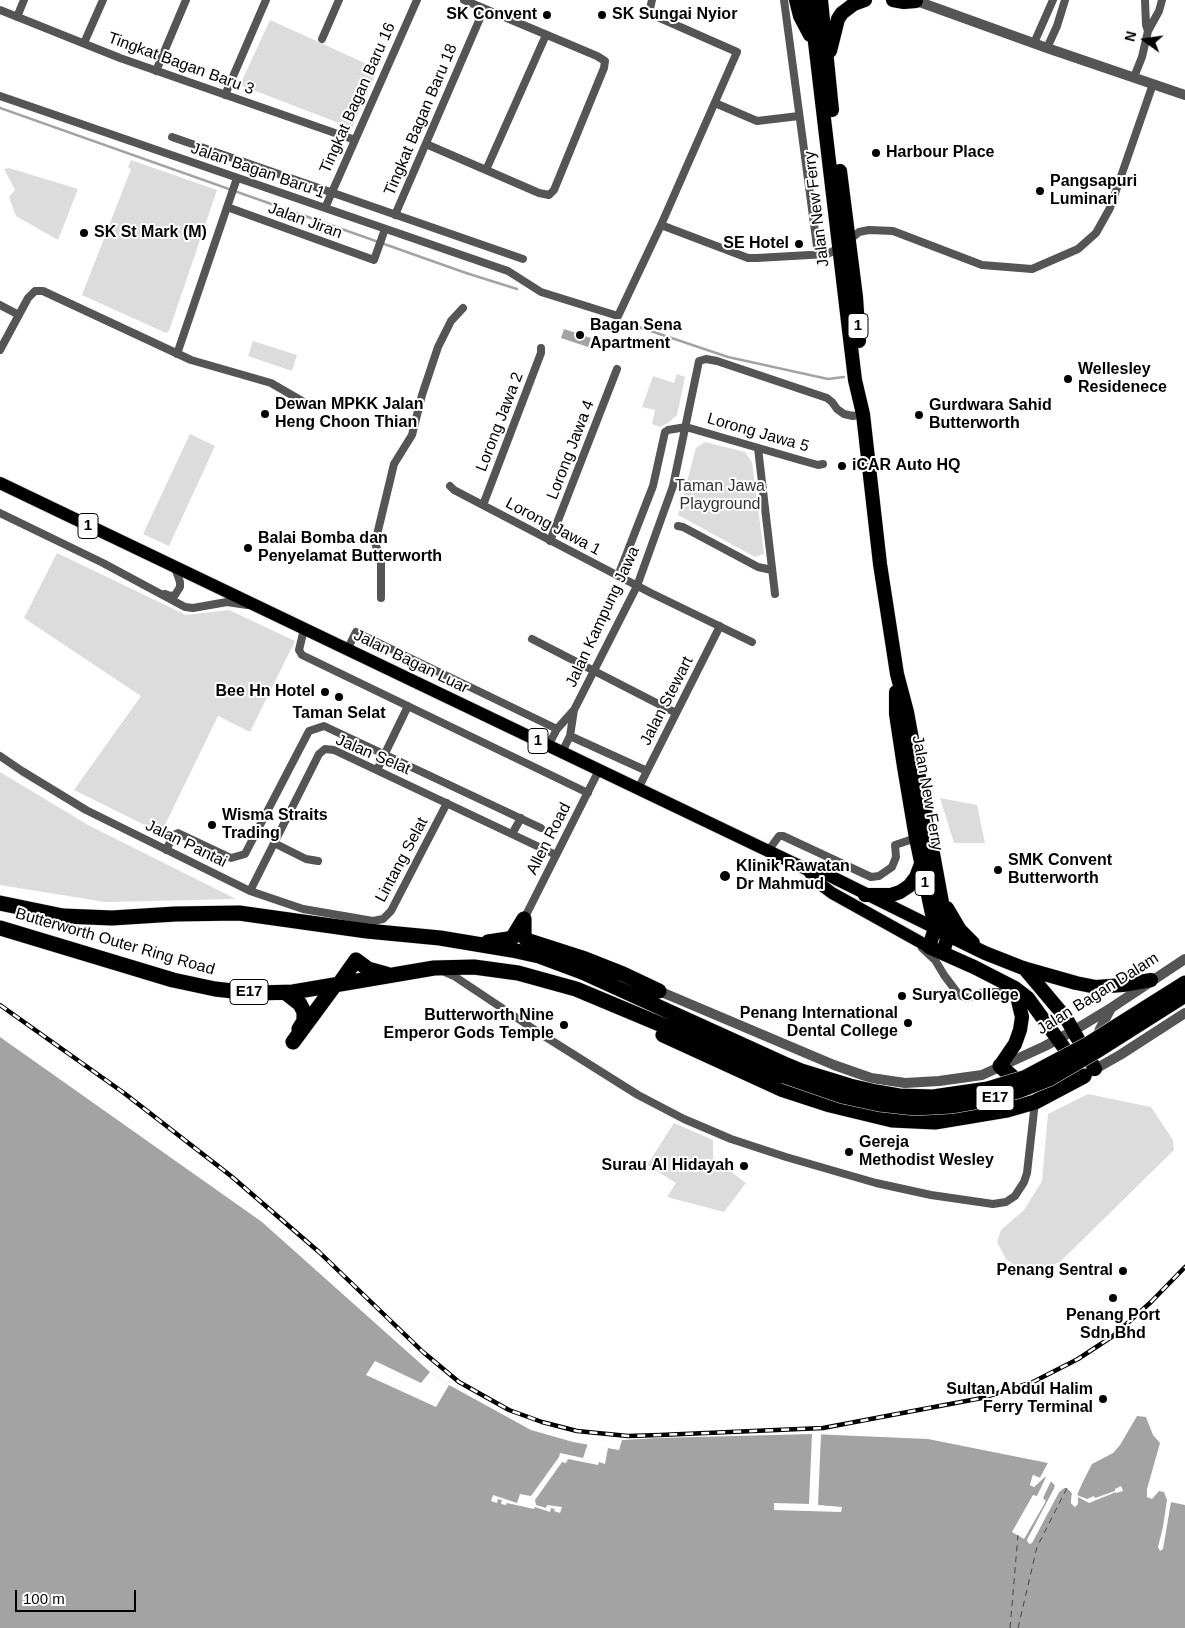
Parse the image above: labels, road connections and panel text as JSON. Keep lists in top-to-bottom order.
{
  "streets": {
    "highway": [
      "Jalan New Ferry",
      "1",
      "Butterworth Outer Ring Road",
      "E17"
    ],
    "main road": ["Jalan Bagan Luar"],
    "street": [
      "Tingkat Bagan Baru 3",
      "Tingkat Bagan Baru 16",
      "Tingkat Bagan Baru 18",
      "Jalan Bagan Baru 1",
      "Jalan Jiran",
      "Lorong Jawa 2",
      "Lorong Jawa 5",
      "Lorong Jawa 4",
      "Lorong Jawa 1",
      "Jalan Kampung Jawa",
      "Jalan Stewart",
      "Jalan Selat",
      "Allen Road",
      "Jalan Pantai",
      "Lintang Selat",
      "Jalan Bagan Dalam"
    ]
  },
  "crossings": [
    ["Tingkat Bagan Baru 3", "Tingkat Bagan Baru 16"],
    ["Tingkat Bagan Baru 16", "Jalan Bagan Baru 1"],
    ["Tingkat Bagan Baru 18", "Jalan Bagan Baru 1"],
    ["Jalan Bagan Baru 1", "Jalan Jiran"],
    ["Jalan New Ferry", "1"],
    ["Jalan New Ferry", "Jalan Kampung Jawa"],
    ["Jalan New Ferry", "Jalan Bagan Luar"],
    ["1", "Jalan Bagan Luar"],
    ["Lorong Jawa 2", "Lorong Jawa 1"],
    ["Lorong Jawa 5", "Jalan Kampung Jawa"],
    ["Lorong Jawa 4", "Lorong Jawa 1"],
    ["Lorong Jawa 1", "Jalan Kampung Jawa"],
    ["Lorong Jawa 1", "Jalan Stewart"],
    ["Jalan Kampung Jawa", "Jalan Bagan Luar"],
    ["Jalan Bagan Luar", "Jalan Stewart"],
    ["Jalan Bagan Luar", "Allen Road"],
    ["Jalan Selat", "Allen Road"],
    ["Jalan Selat", "Jalan Pantai"],
    ["Jalan Selat", "Lintang Selat"],
    ["Jalan Pantai", "Lintang Selat"]
  ],
  "parks": ["Taman Jawa Playground"],
  "places": [
    "SK Convent",
    "SK Sungai Nyior",
    "Harbour Place",
    "Pangsapuri Luminari",
    "SK St Mark (M)",
    "SE Hotel",
    "Bagan Sena Apartment",
    "Wellesley Residenece",
    "Dewan MPKK Jalan Heng Choon Thian",
    "Gurdwara Sahid Butterworth",
    "iCAR Auto HQ",
    "Balai Bomba dan Penyelamat Butterworth",
    "Bee Hn Hotel",
    "Taman Selat",
    "Wisma Straits Trading",
    "SMK Convent Butterworth",
    "Klinik Rawatan Dr Mahmud",
    "Surya College",
    "Penang International Dental College",
    "Butterworth Nine Emperor Gods Temple",
    "Gereja Methodist Wesley",
    "Surau Al Hidayah",
    "Penang Sentral",
    "Penang Port Sdn Bhd",
    "Sultan Abdul Halim Ferry Terminal"
  ],
  "scale_bar": "100 m",
  "north": "left"
}
